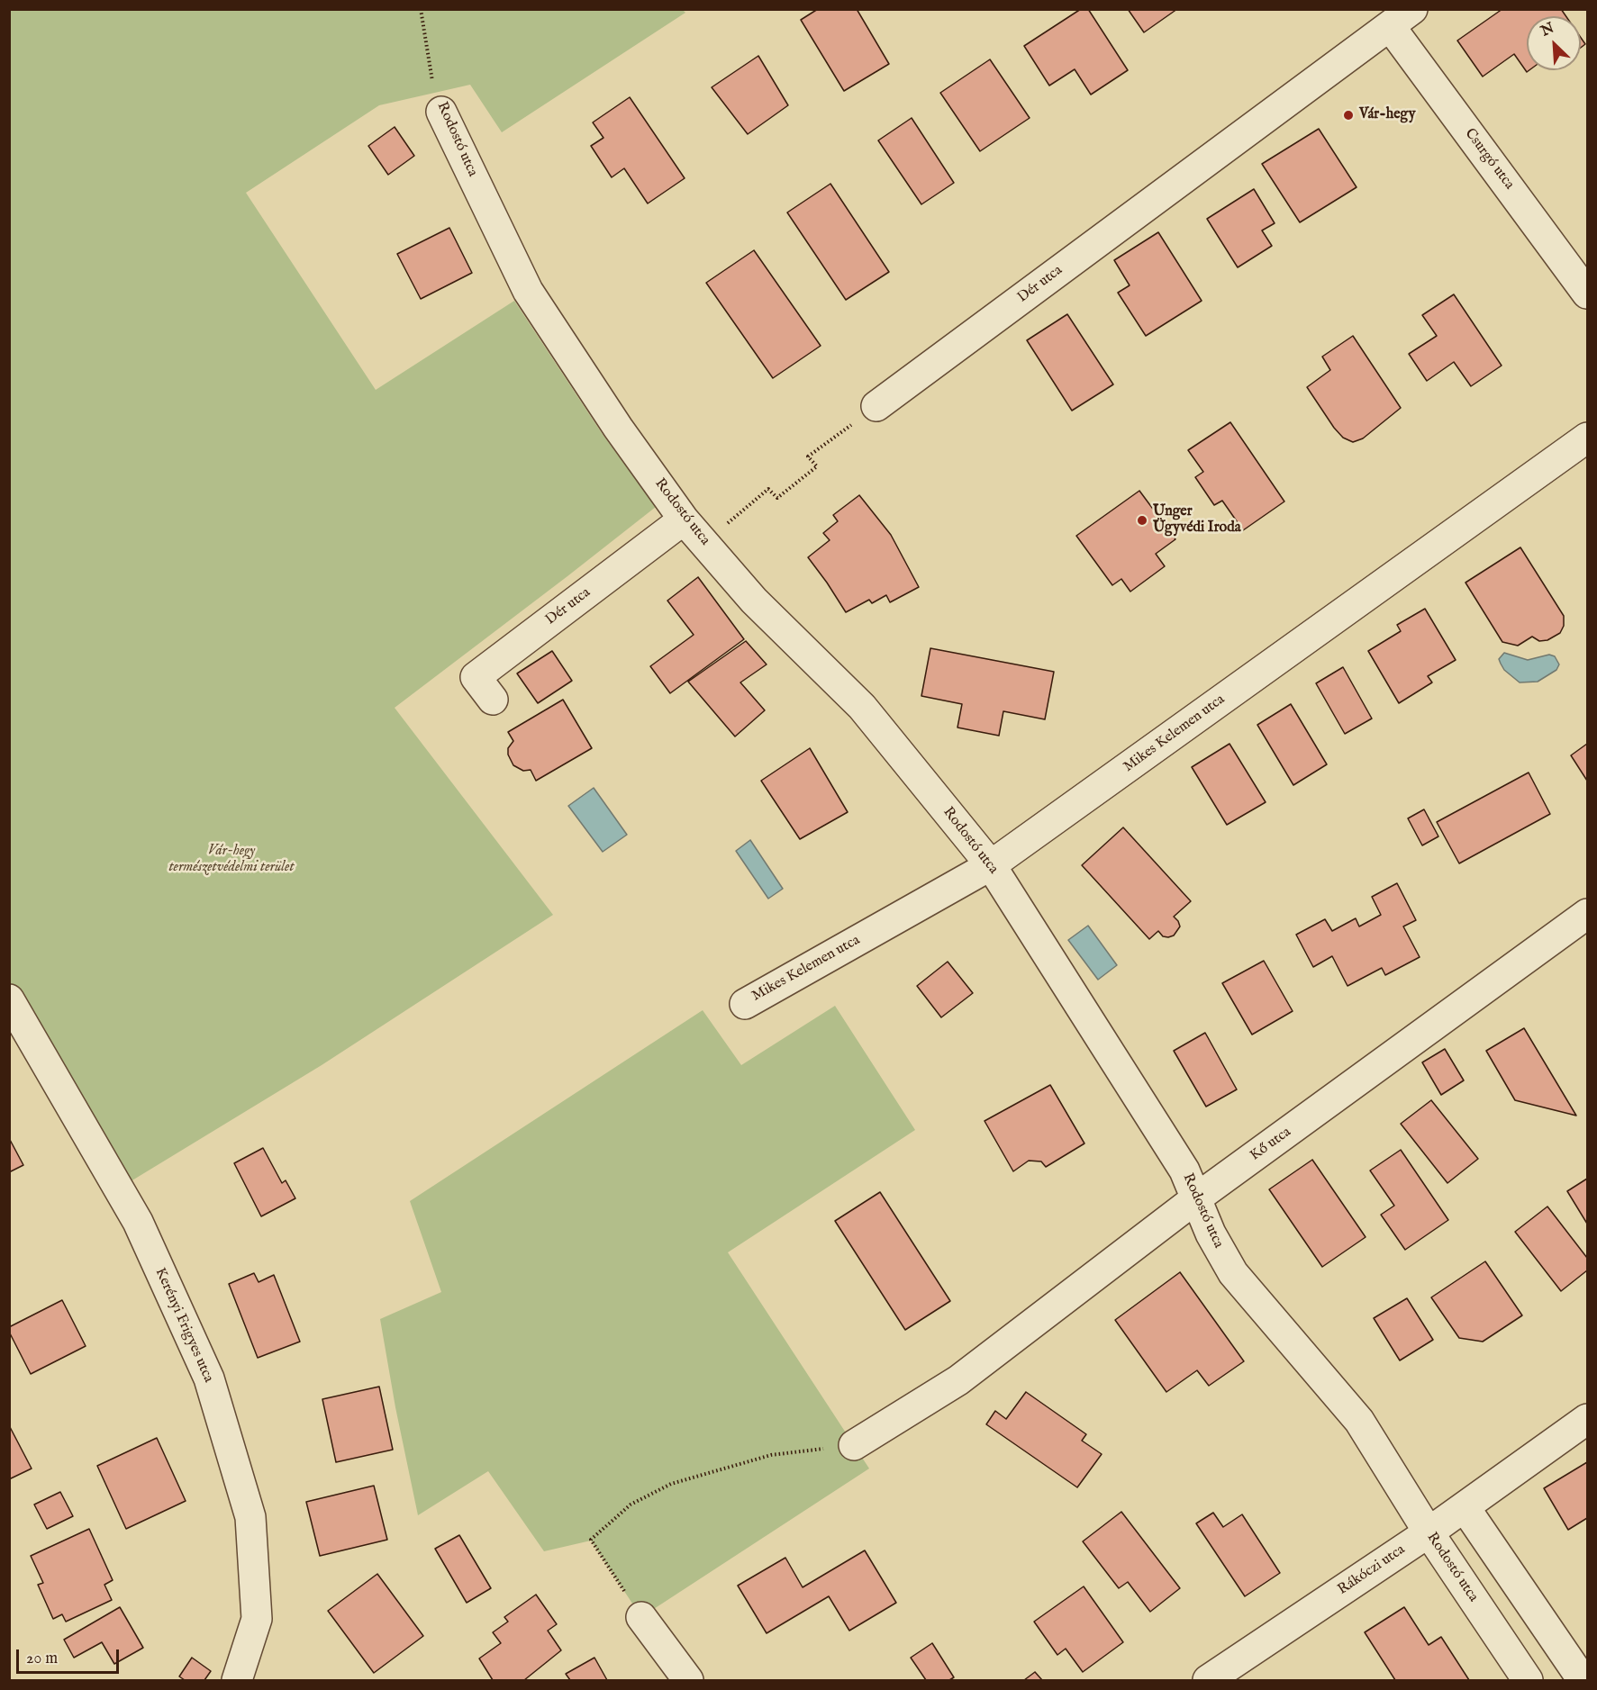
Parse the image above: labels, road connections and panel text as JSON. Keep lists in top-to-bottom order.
{
  "streets": {
    "street": [
      "Rodostó utca",
      "Csurgó utca",
      "Dér utca",
      "Mikes Kelemen utca",
      "Kő utca",
      "Kerényi Frigyes utca",
      "Rákóczi utca"
    ]
  },
  "crossings": [
    ["Rodostó utca", "Dér utca"],
    ["Rodostó utca", "Mikes Kelemen utca"],
    ["Rodostó utca", "Kő utca"],
    ["Rodostó utca", "Rákóczi utca"],
    ["Csurgó utca", "Dér utca"]
  ],
  "parks": ["Vár-hegy természetvédelmi terület"],
  "places": ["Vár-hegy", "Unger Ügyvédi Iroda"],
  "scale_bar": "20 m",
  "north": "top left"
}
